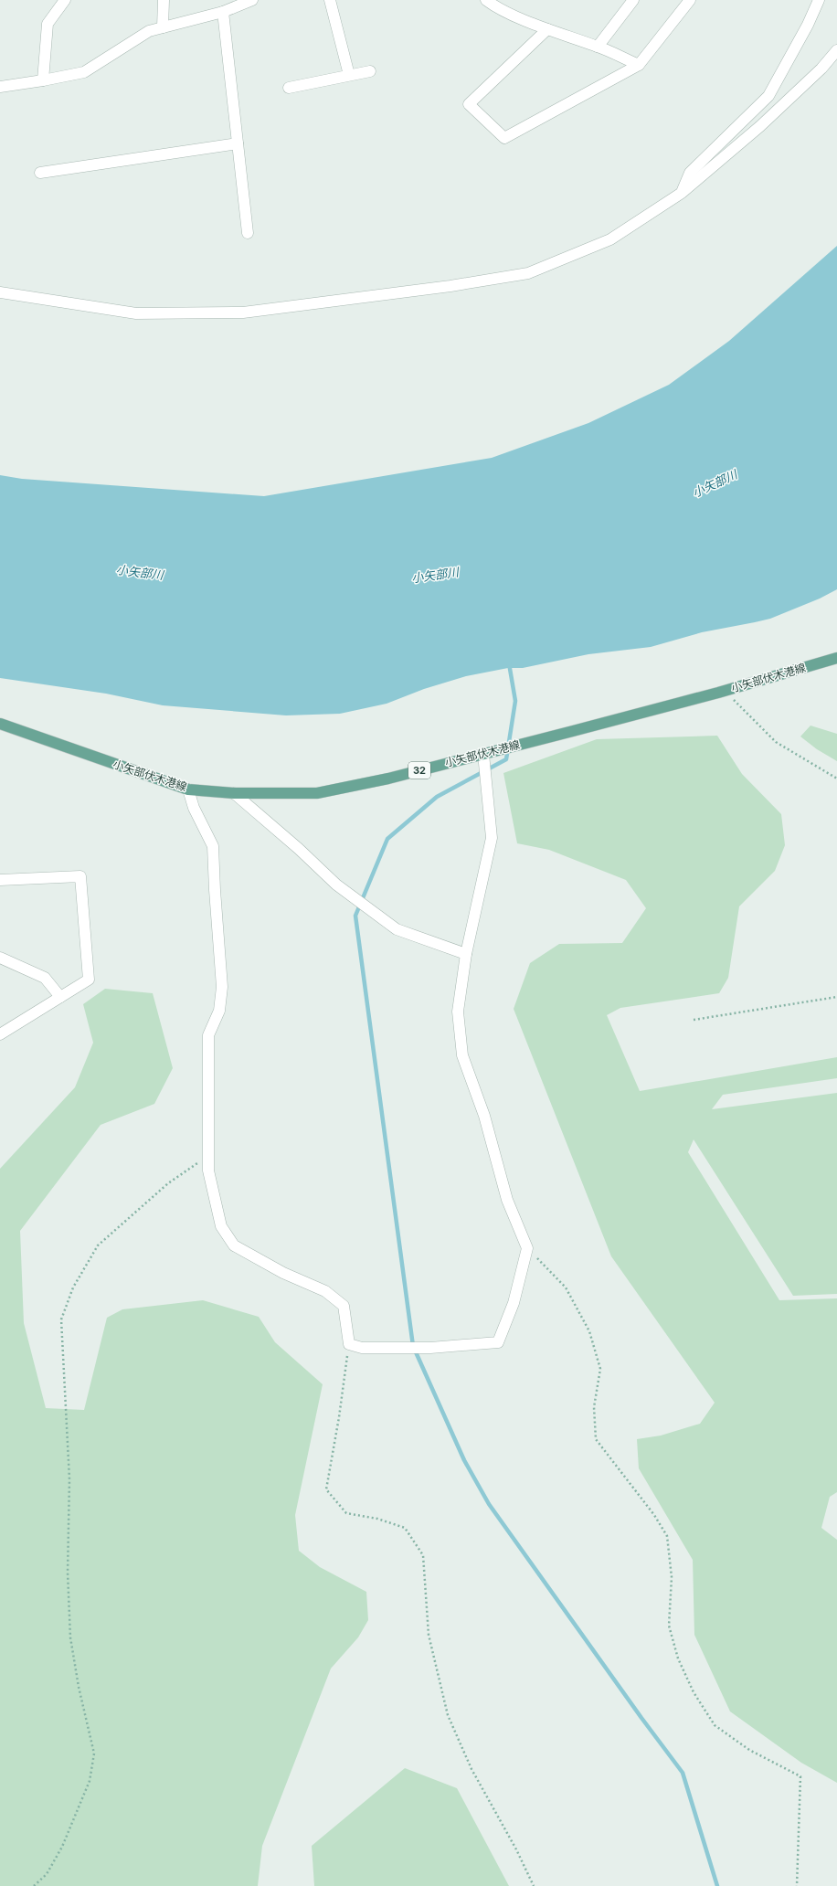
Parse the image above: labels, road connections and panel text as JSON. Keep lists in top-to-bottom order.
{
  "streets": {
    "main road": ["小矢部伏木港線", "32"]
  },
  "water": ["小矢部川"]
}
